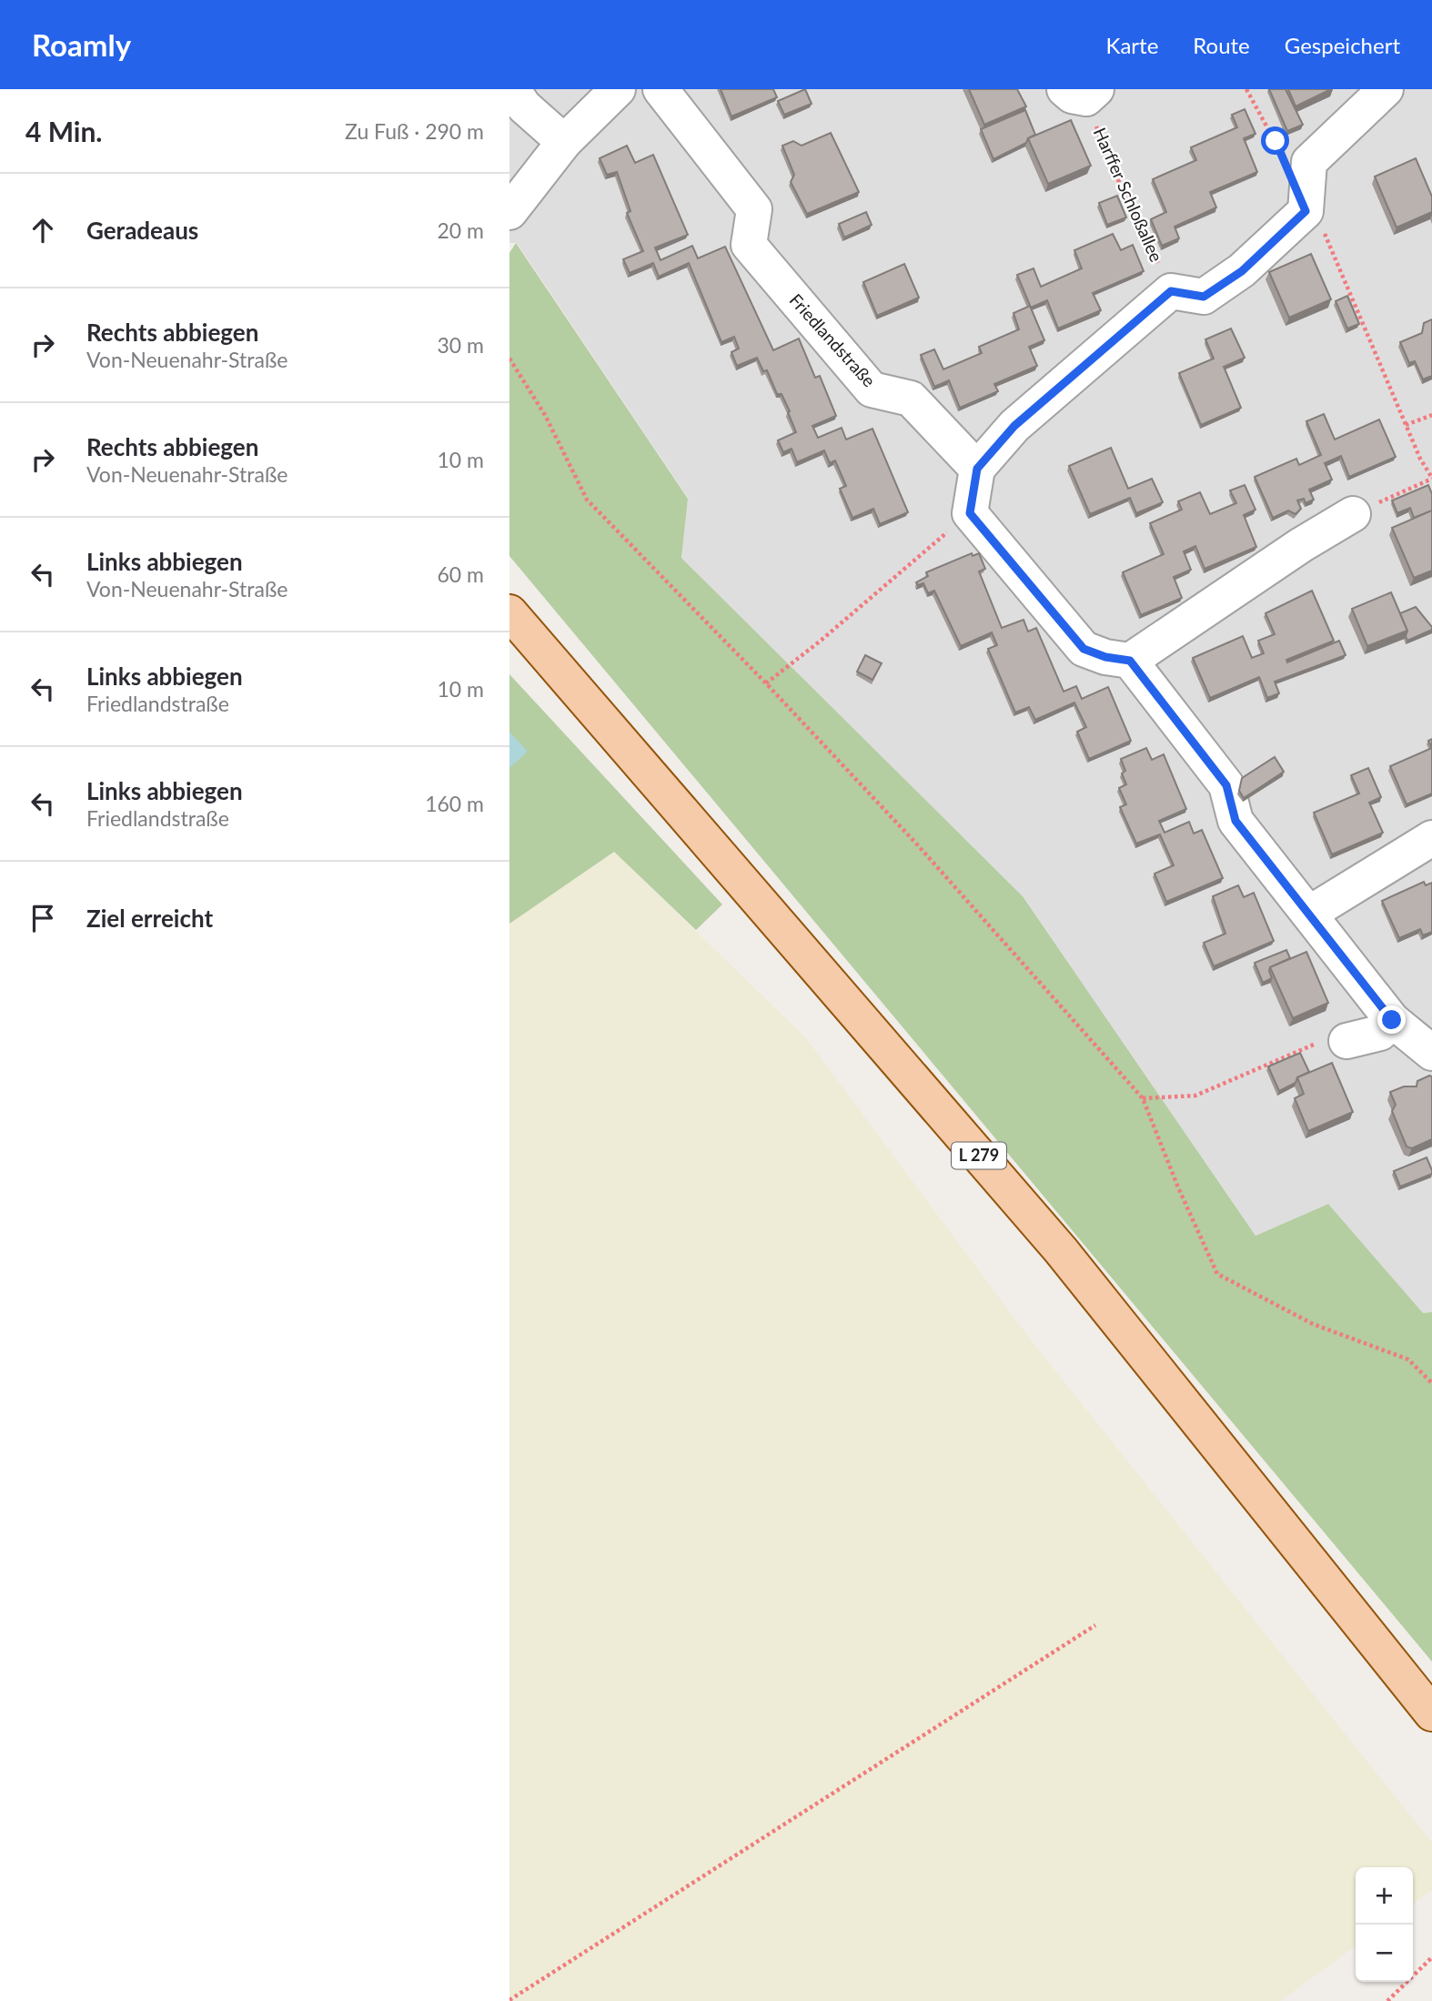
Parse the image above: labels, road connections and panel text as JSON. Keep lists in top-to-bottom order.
{
  "streets": {
    "main road": ["L 279"],
    "street": ["Friedlandstraße"],
    "path": ["Harffer Schloßallee"]
  },
  "page": {
    "header": "Roamly",
    "nav": ["Karte", "Route", "Gespeichert"],
    "heading": ["4 Min.", "Zu Fuß · 290 m"],
    "list": [
      ["Geradeaus", "20 m"],
      ["Rechts abbiegen", "Von-Neuenahr-Straße", "30 m"],
      ["Rechts abbiegen", "Von-Neuenahr-Straße", "10 m"],
      ["Links abbiegen", "Von-Neuenahr-Straße", "60 m"],
      ["Links abbiegen", "Friedlandstraße", "10 m"],
      ["Links abbiegen", "Friedlandstraße", "160 m"],
      "Ziel erreicht"
    ],
    "map_buttons": ["+", "−"]
  }
}
